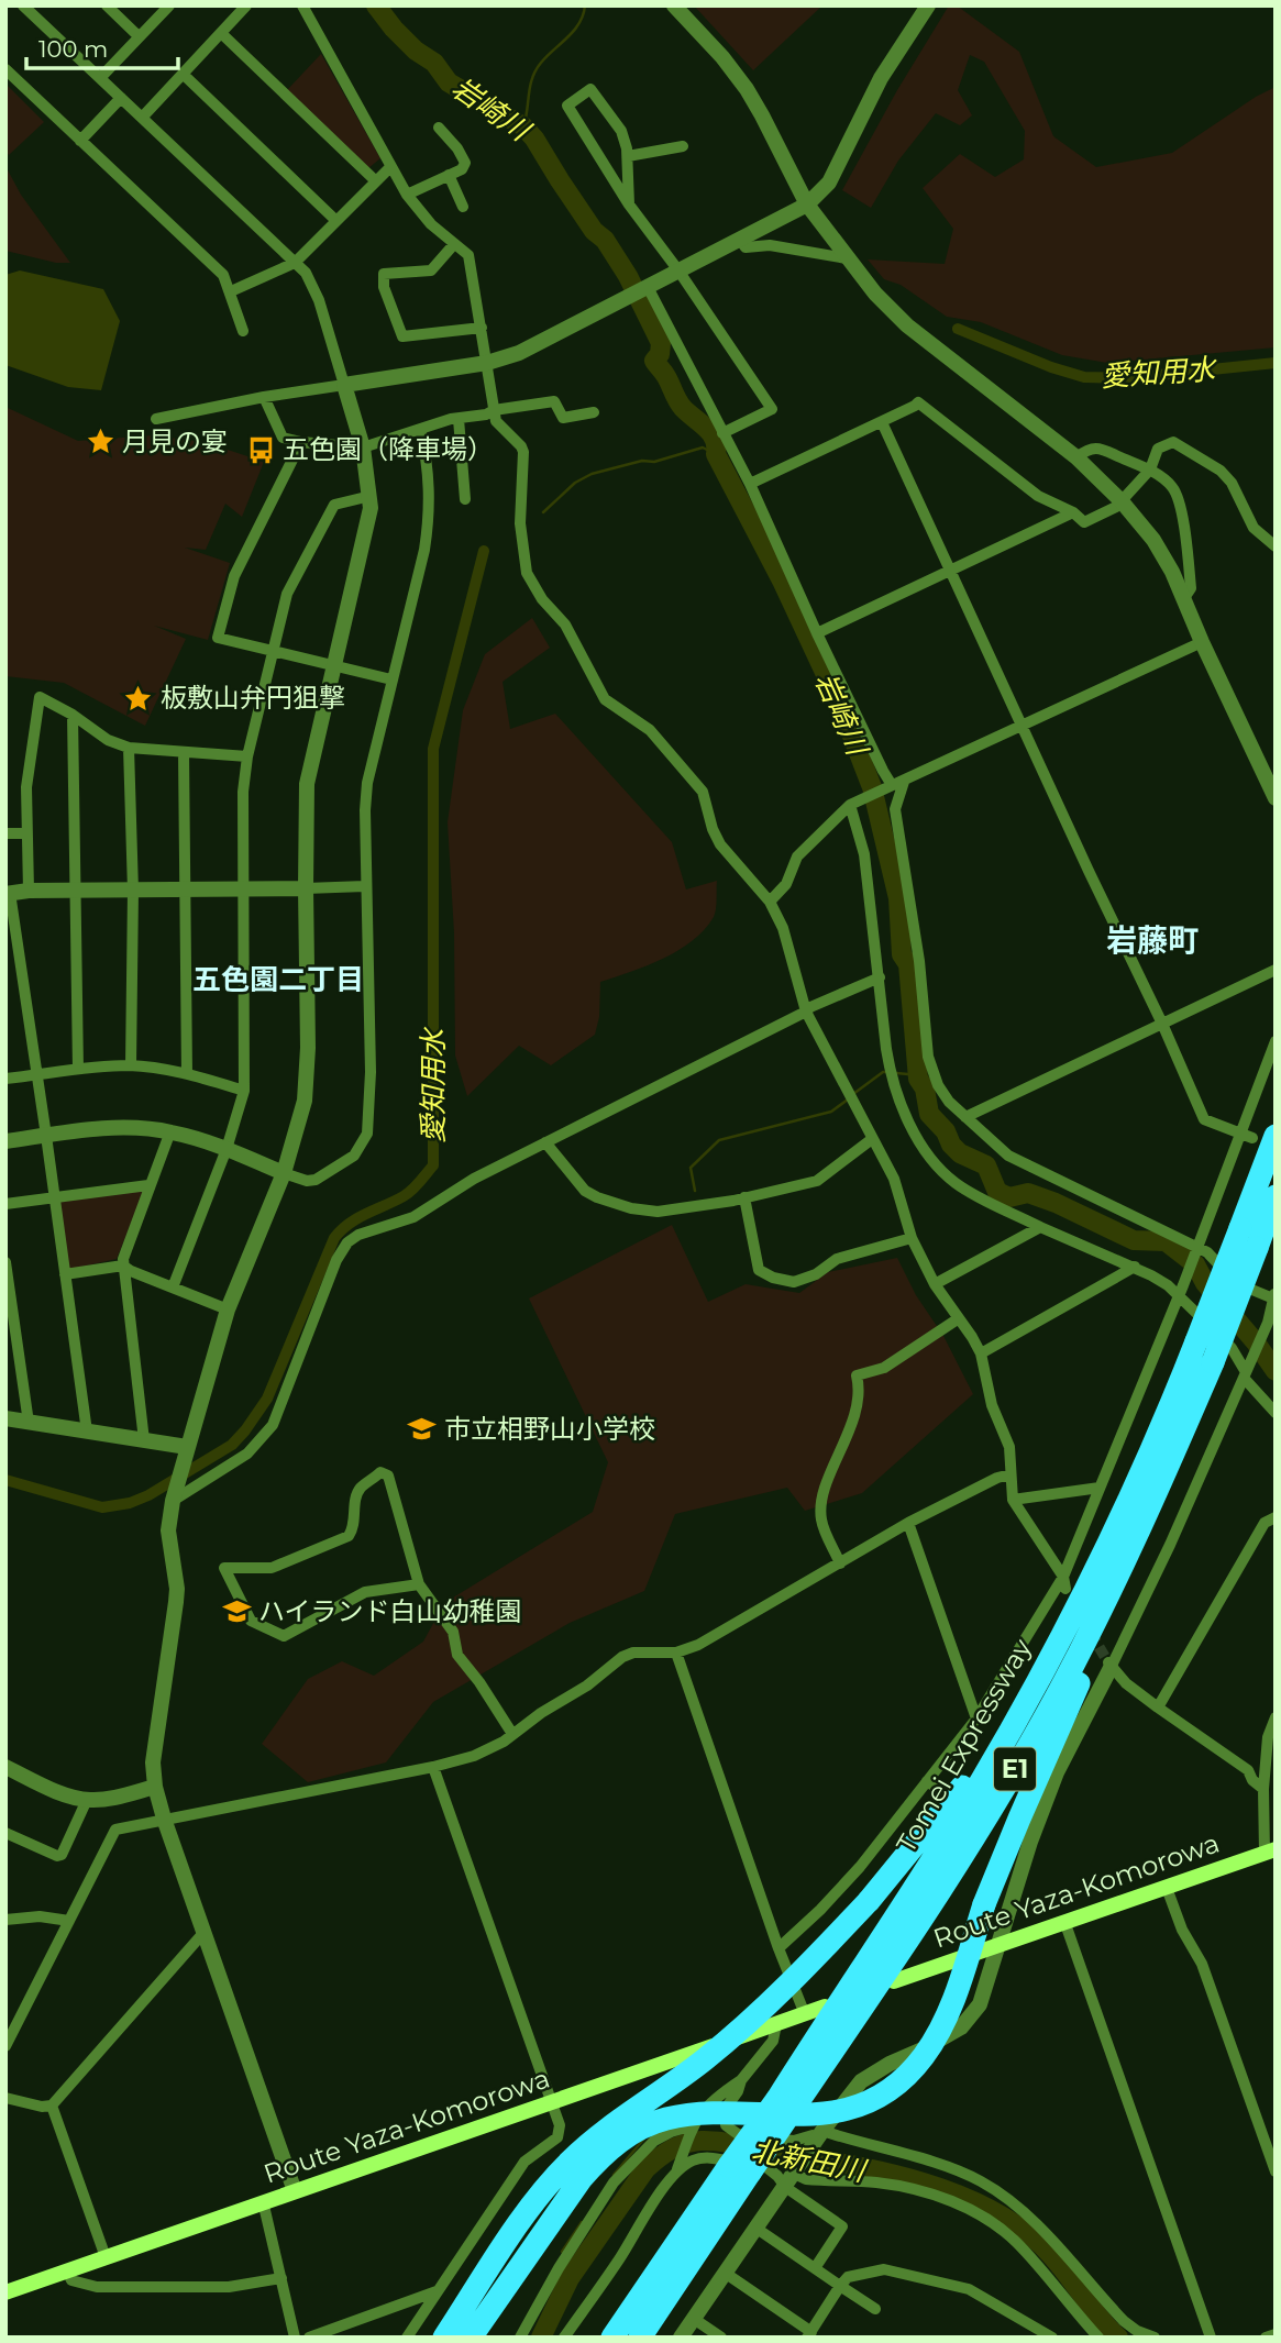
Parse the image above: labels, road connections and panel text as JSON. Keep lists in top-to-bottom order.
{
  "streets": {
    "highway": ["Tomei Expressway", "E1"],
    "main road": ["Route Yaza-Komorowa"]
  },
  "districts": ["岩藤町", "五色園二丁目"],
  "water": ["岩崎川", "愛知用水", "北新田川"],
  "places": {
    "place": ["月見の宴", "板敷山弁円狙撃"],
    "bus stop": ["五色園（降車場）"],
    "school or university": ["市立相野山小学校", "ハイランド白山幼稚園"]
  },
  "scale_bar": "100 m"
}
